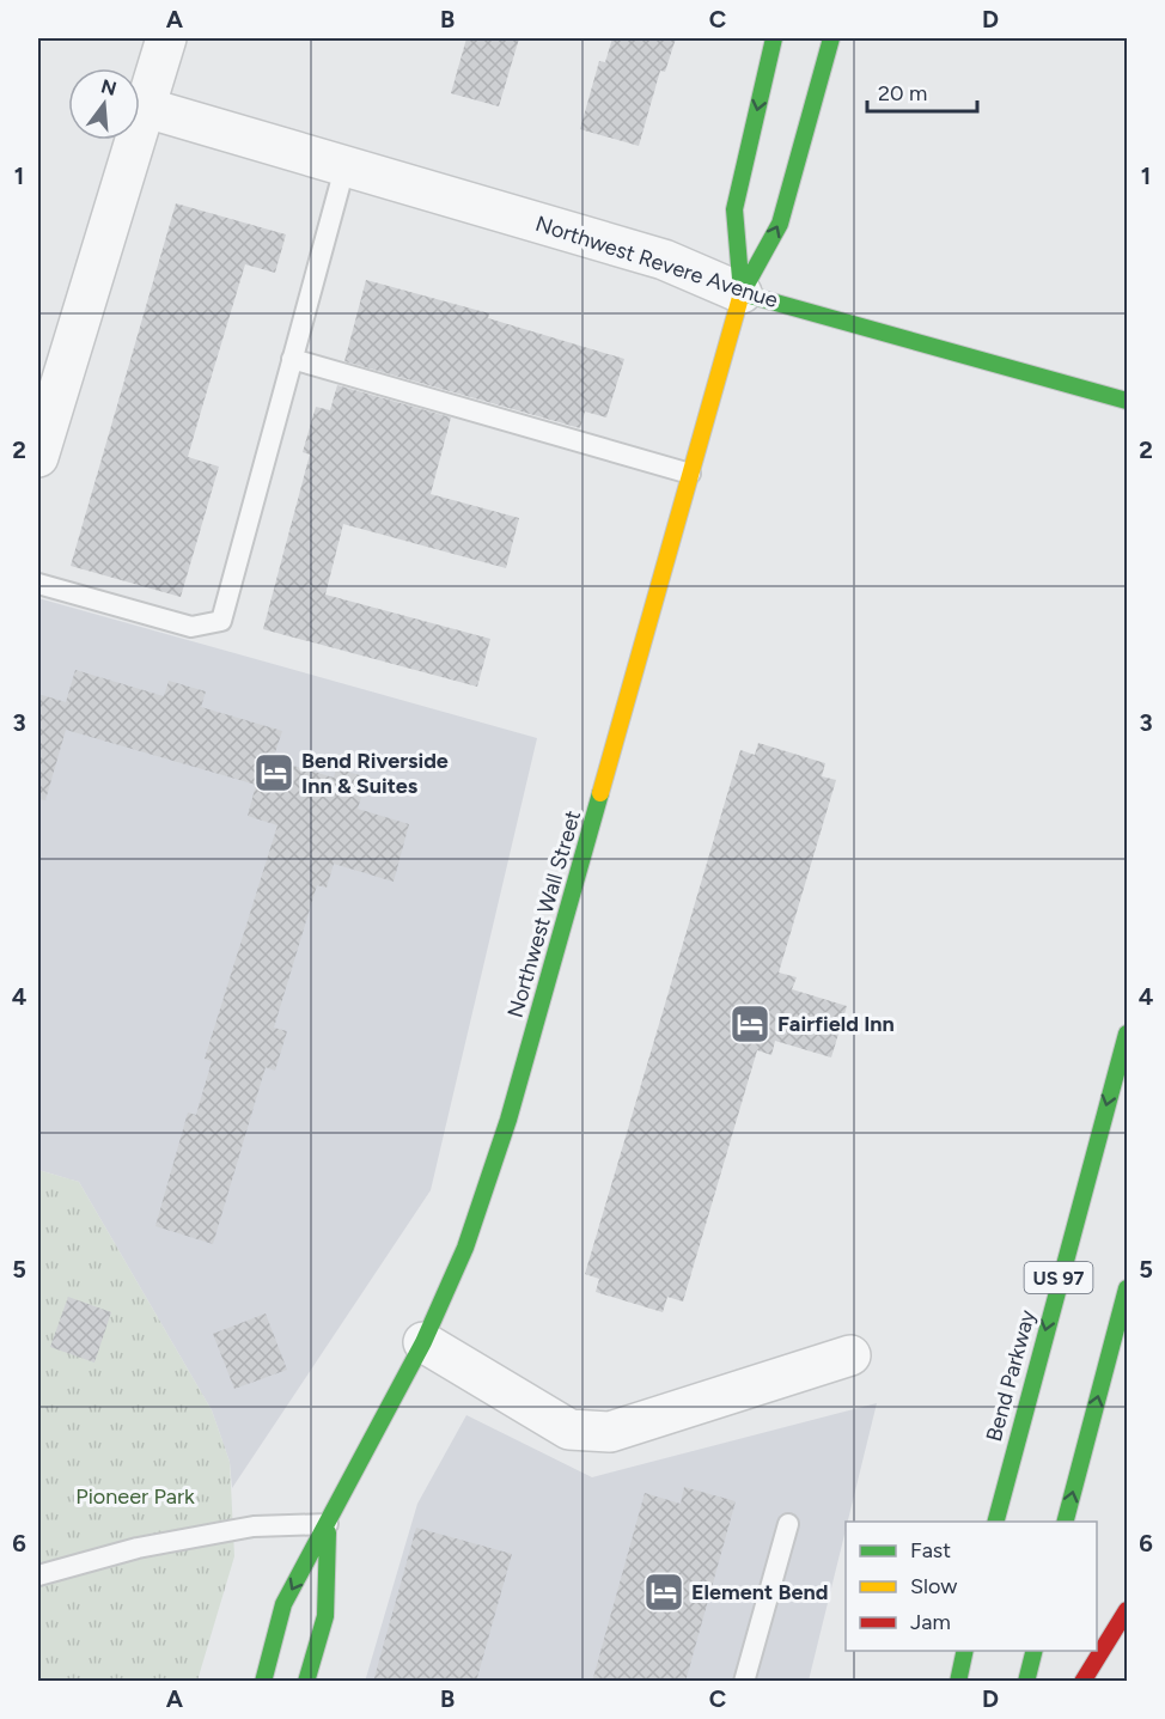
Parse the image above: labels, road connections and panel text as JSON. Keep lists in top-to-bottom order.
{
  "streets": {
    "main road": [
      "Northwest Revere Avenue",
      "Northwest Wall Street",
      "US 97",
      "Bend Parkway"
    ]
  },
  "crossings": [
    ["Northwest Revere Avenue", "Northwest Wall Street"]
  ],
  "parks": ["Pioneer Park"],
  "places": {
    "hotel": ["Bend Riverside Inn & Suites", "Fairfield Inn", "Element Bend"]
  },
  "legend": ["Fast", "Slow", "Jam"],
  "scale_bar": "20 m",
  "north": "top",
  "grid": {
    "columns": [
      "A",
      "B",
      "C",
      "D"
    ],
    "rows": [
      "1",
      "2",
      "3",
      "4",
      "5",
      "6"
    ]
  }
}
